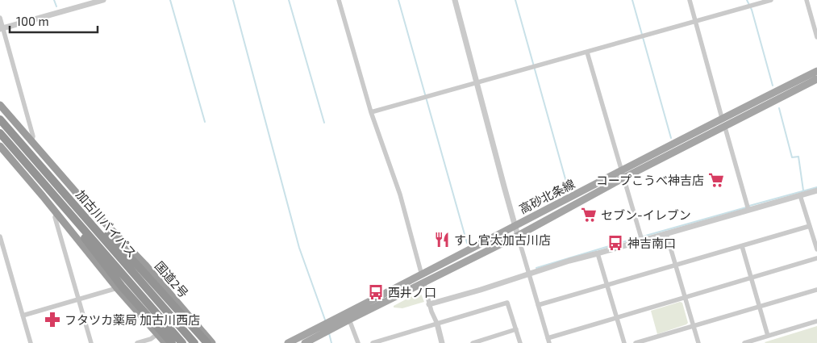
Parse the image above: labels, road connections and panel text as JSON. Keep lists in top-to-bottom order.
{
  "streets": {
    "highway": ["加古川バイパス", "国道2号"],
    "main road": ["高砂北条線"]
  },
  "places": {
    "supermarket": ["コープこうべ神吉店", "セブン-イレブン"],
    "restaurant": ["すし官太加古川店"],
    "bus stop": ["神吉南口", "西井ノ口"],
    "pharmacy": ["フタツカ薬局 加古川西店"]
  },
  "scale_bar": "100 m"
}
